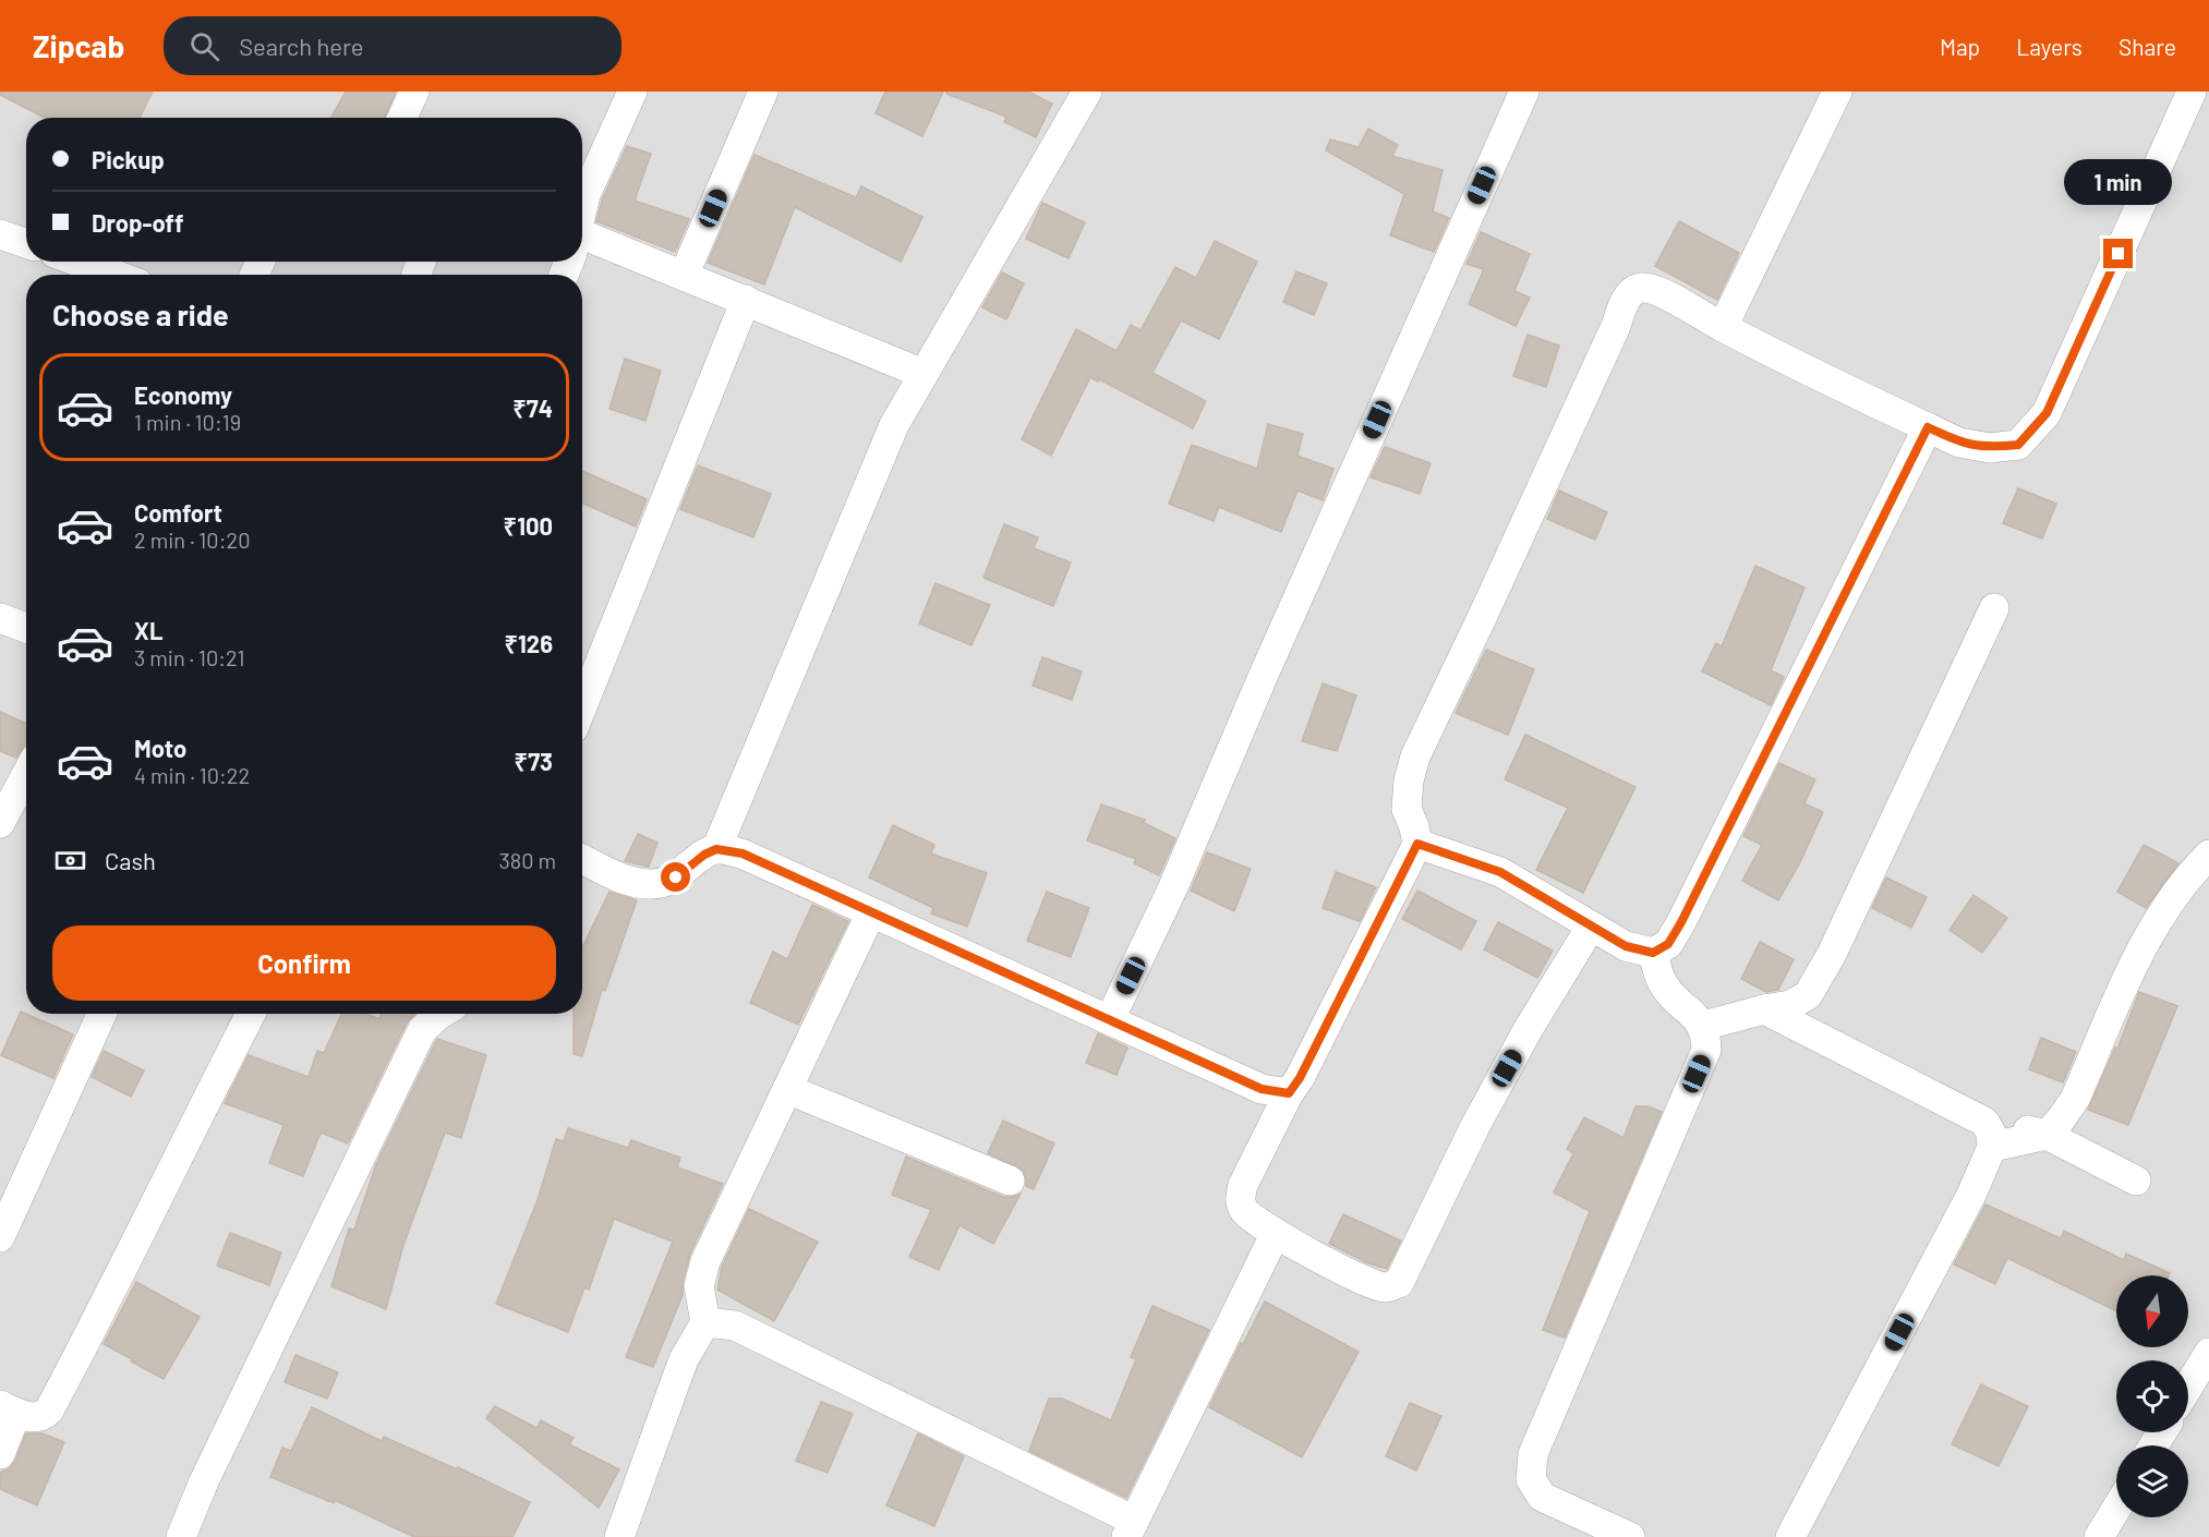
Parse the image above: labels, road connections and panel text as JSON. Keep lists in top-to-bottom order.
{
  "north": "bottom",
  "page": {
    "header": "Zipcab",
    "search": "Search here",
    "nav": ["Map", "Layers", "Share"],
    "banner": ["Pickup", "Drop-off"],
    "bubble": "1 min",
    "heading": "Choose a ride",
    "list": [
      {
        "name": "Economy",
        "note": "1 min · 10:19",
        "value": "₹74"
      },
      {
        "name": "Comfort",
        "note": "2 min · 10:20",
        "value": "₹100"
      },
      {
        "name": "XL",
        "note": "3 min · 10:21",
        "value": "₹126"
      },
      {
        "name": "Moto",
        "note": "4 min · 10:22",
        "value": "₹73"
      }
    ],
    "pay": ["Cash", "380 m"],
    "buttons": "Confirm"
  }
}
